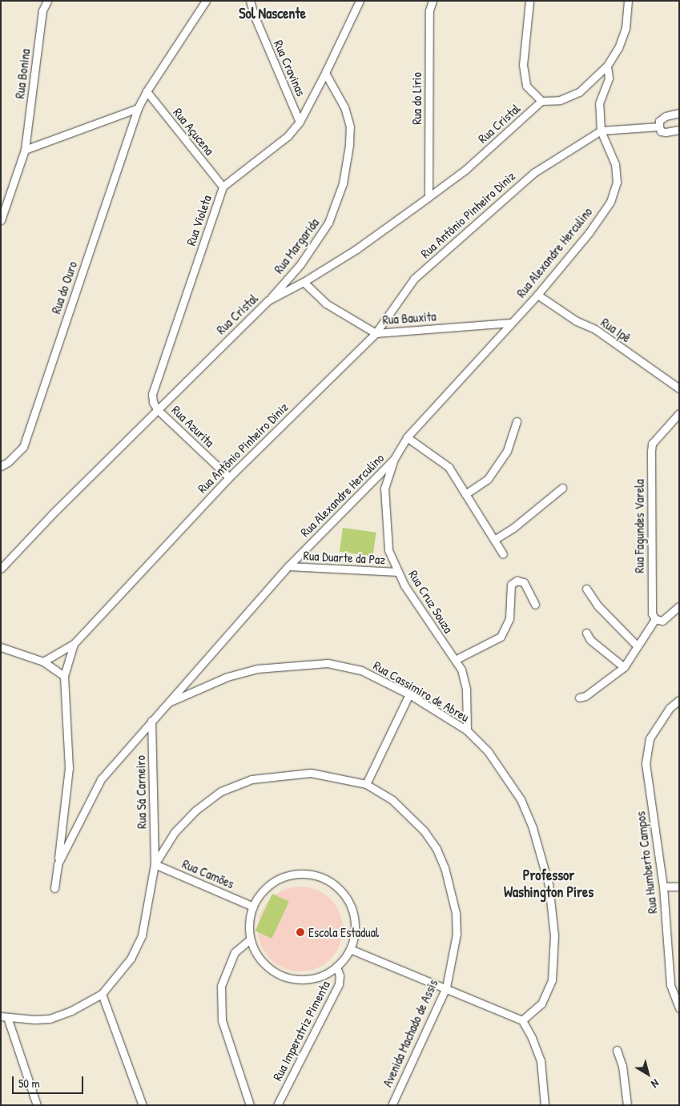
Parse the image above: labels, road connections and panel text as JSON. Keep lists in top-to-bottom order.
{
  "streets": {
    "street": [
      "Rua Cravinas",
      "Rua Bonina",
      "Rua do Lírio",
      "Rua Cristal",
      "Rua Açucena",
      "Rua Antônio Pinheiro Diniz",
      "Rua Violeta",
      "Rua Margarida",
      "Rua Alexandre Herculino",
      "Rua do Ouro",
      "Rua Bauxita",
      "Rua Ipê",
      "Rua Azurita",
      "Rua Fagundes Varela",
      "Rua Duarte da Paz",
      "Rua Cruz Souza",
      "Rua Cassimiro de Abreu",
      "Rua Sá Carneiro",
      "Rua Humberto Campos",
      "Rua Camões",
      "Rua Imperatriz Pimenta",
      "Avenida Machado de Assis"
    ]
  },
  "crossings": [
    ["Rua Cravinas", "Rua Violeta"],
    ["Rua do Lírio", "Rua Cristal"],
    ["Rua Cristal", "Rua Violeta"],
    ["Rua Cristal", "Rua Margarida"],
    ["Rua Cristal", "Rua Bauxita"],
    ["Rua Cristal", "Rua Azurita"],
    ["Rua Açucena", "Rua Violeta"],
    ["Rua Açucena", "Rua do Ouro"],
    ["Rua Antônio Pinheiro Diniz", "Rua Alexandre Herculino"],
    ["Rua Antônio Pinheiro Diniz", "Rua Bauxita"],
    ["Rua Antônio Pinheiro Diniz", "Rua Azurita"],
    ["Rua Violeta", "Rua Margarida"],
    ["Rua Violeta", "Rua Azurita"],
    ["Rua Alexandre Herculino", "Rua Bauxita"],
    ["Rua Alexandre Herculino", "Rua Ipê"],
    ["Rua Alexandre Herculino", "Rua Duarte da Paz"],
    ["Rua Alexandre Herculino", "Rua Cruz Souza"],
    ["Rua Alexandre Herculino", "Rua Cassimiro de Abreu"],
    ["Rua Alexandre Herculino", "Rua Sá Carneiro"],
    ["Rua Duarte da Paz", "Rua Cruz Souza"],
    ["Rua Cruz Souza", "Rua Cassimiro de Abreu"],
    ["Rua Sá Carneiro", "Rua Camões"],
    ["Rua Sá Carneiro", "Avenida Machado de Assis"],
    ["Rua Camões", "Rua Imperatriz Pimenta"],
    ["Rua Camões", "Avenida Machado de Assis"]
  ],
  "districts": ["Sol Nascente", "Professor Washington Pires"],
  "places": ["Escola Estadual"],
  "scale_bar": "50 m",
  "north": "bottom right"
}
